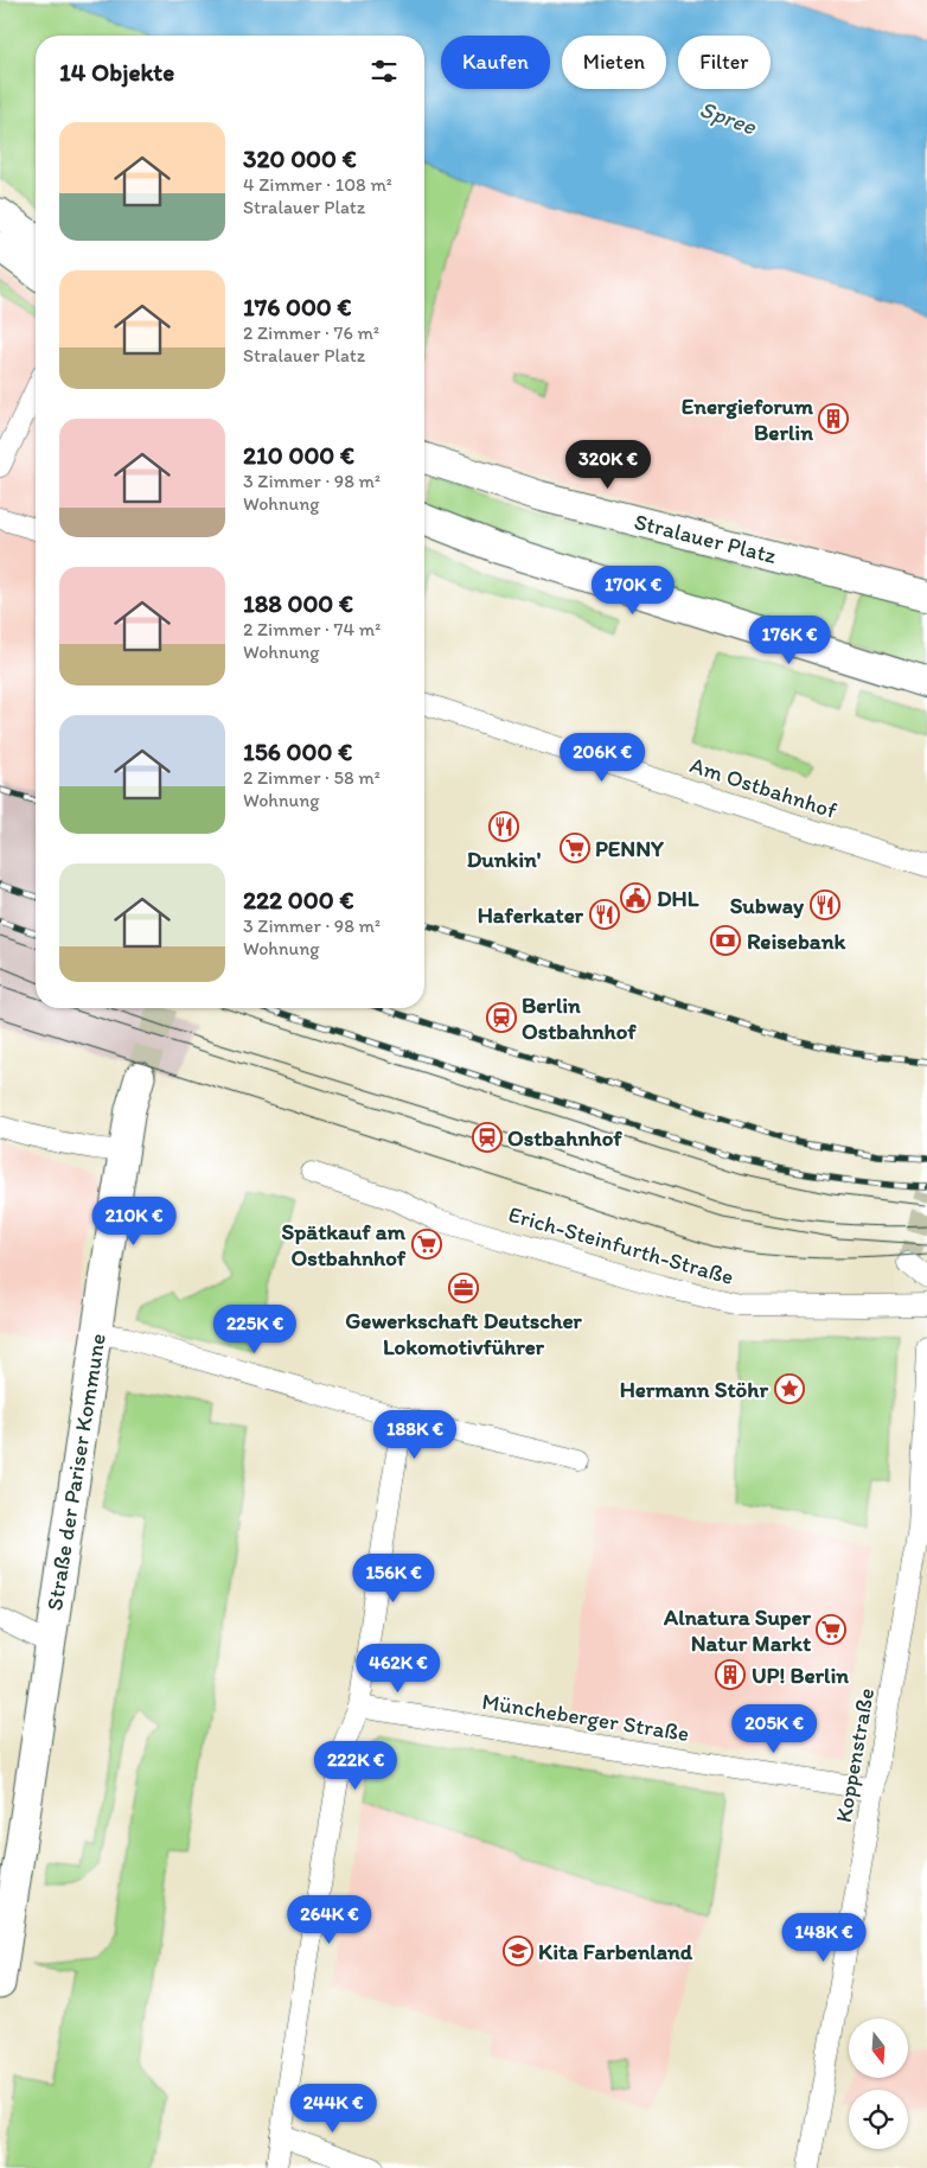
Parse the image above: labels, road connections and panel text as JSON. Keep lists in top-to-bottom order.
{
  "streets": {
    "main road": ["Stralauer Platz", "Straße der Pariser Kommune"],
    "street": [
      "Am Ostbahnhof",
      "Erich-Steinfurth-Straße",
      "Müncheberger Straße",
      "Koppenstraße"
    ]
  },
  "crossings": [
    ["Müncheberger Straße", "Koppenstraße"]
  ],
  "water": ["Spree"],
  "places": {
    "building": ["Energieforum Berlin", "UP! Berlin"],
    "restaurant": ["Dunkin'", "Subway", "Haferkater"],
    "supermarket": ["PENNY", "Spätkauf am Ostbahnhof", "Alnatura Super Natur Markt"],
    "public building": ["DHL"],
    "bank": ["Reisebank"],
    "station": ["Berlin Ostbahnhof", "Ostbahnhof"],
    "office": ["Gewerkschaft Deutscher Lokomotivführer"],
    "place": ["Hermann Stöhr"],
    "school or university": ["Kita Farbenland"]
  },
  "north": "bottom",
  "page": {
    "chip": ["Kaufen", "Mieten", "Filter"],
    "heading": "14 Objekte",
    "list": [
      {
        "name": "320 000 €",
        "note": "4 Zimmer · 108 m² · Stralauer Platz"
      },
      {
        "name": "176 000 €",
        "note": "2 Zimmer · 76 m² · Stralauer Platz"
      },
      {
        "name": "210 000 €",
        "note": "3 Zimmer · 98 m² · Wohnung"
      },
      {
        "name": "188 000 €",
        "note": "2 Zimmer · 74 m² · Wohnung"
      },
      {
        "name": "156 000 €",
        "note": "2 Zimmer · 58 m² · Wohnung"
      },
      {
        "name": "222 000 €",
        "note": "3 Zimmer · 98 m² · Wohnung"
      }
    ],
    "price": [
      "320K €",
      "170K €",
      "176K €",
      "206K €",
      "210K €",
      "225K €",
      "188K €",
      "156K €",
      "462K €",
      "205K €",
      "222K €",
      "264K €",
      "148K €",
      "244K €"
    ]
  }
}
